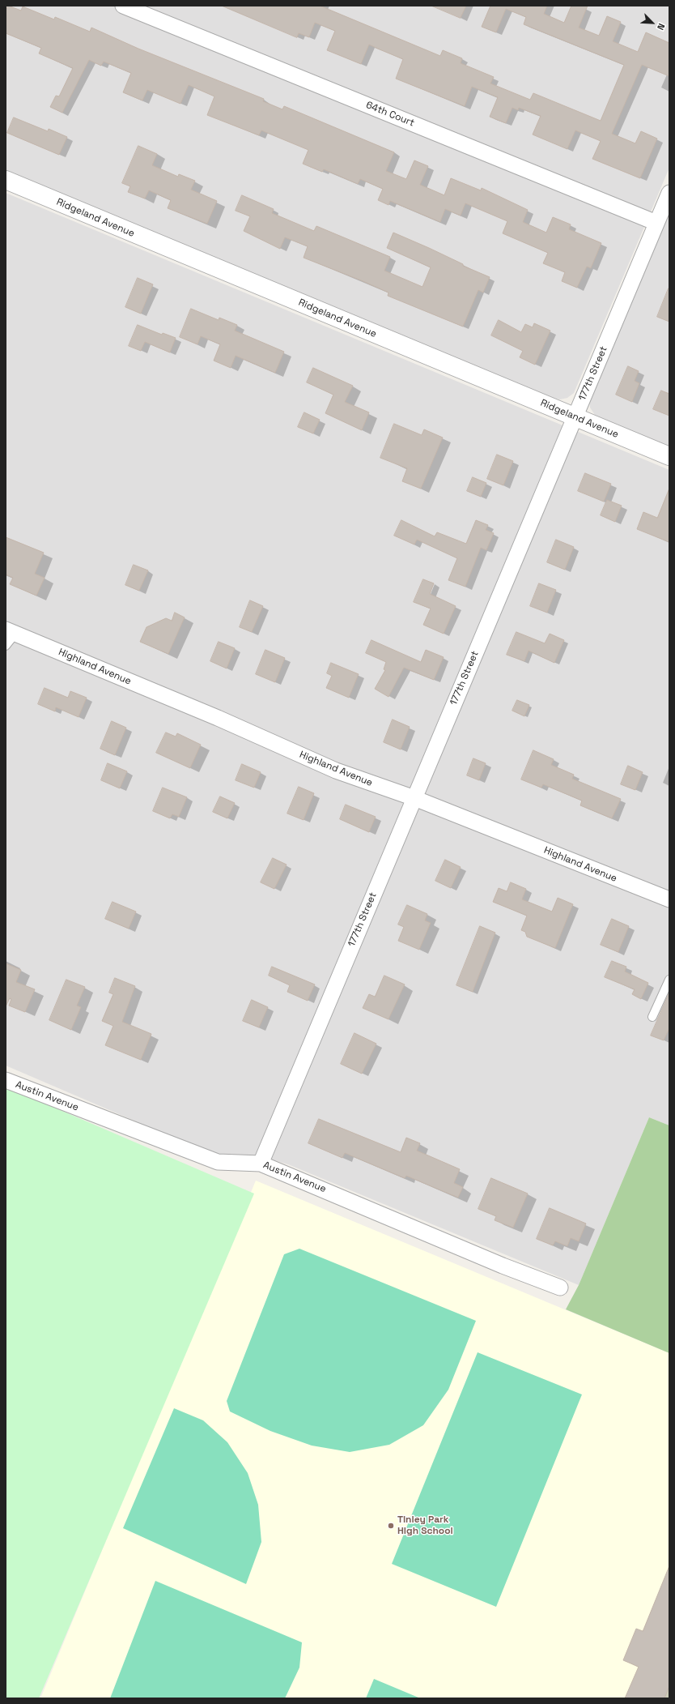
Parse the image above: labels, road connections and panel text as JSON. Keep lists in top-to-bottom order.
{
  "streets": {
    "street": [
      "64th Court",
      "Ridgeland Avenue",
      "177th Street",
      "Highland Avenue",
      "Austin Avenue"
    ]
  },
  "crossings": [
    ["64th Court", "177th Street"],
    ["Ridgeland Avenue", "177th Street"],
    ["177th Street", "Highland Avenue"],
    ["177th Street", "Austin Avenue"]
  ],
  "places": ["Tinley Park High School"],
  "north": "bottom right"
}
